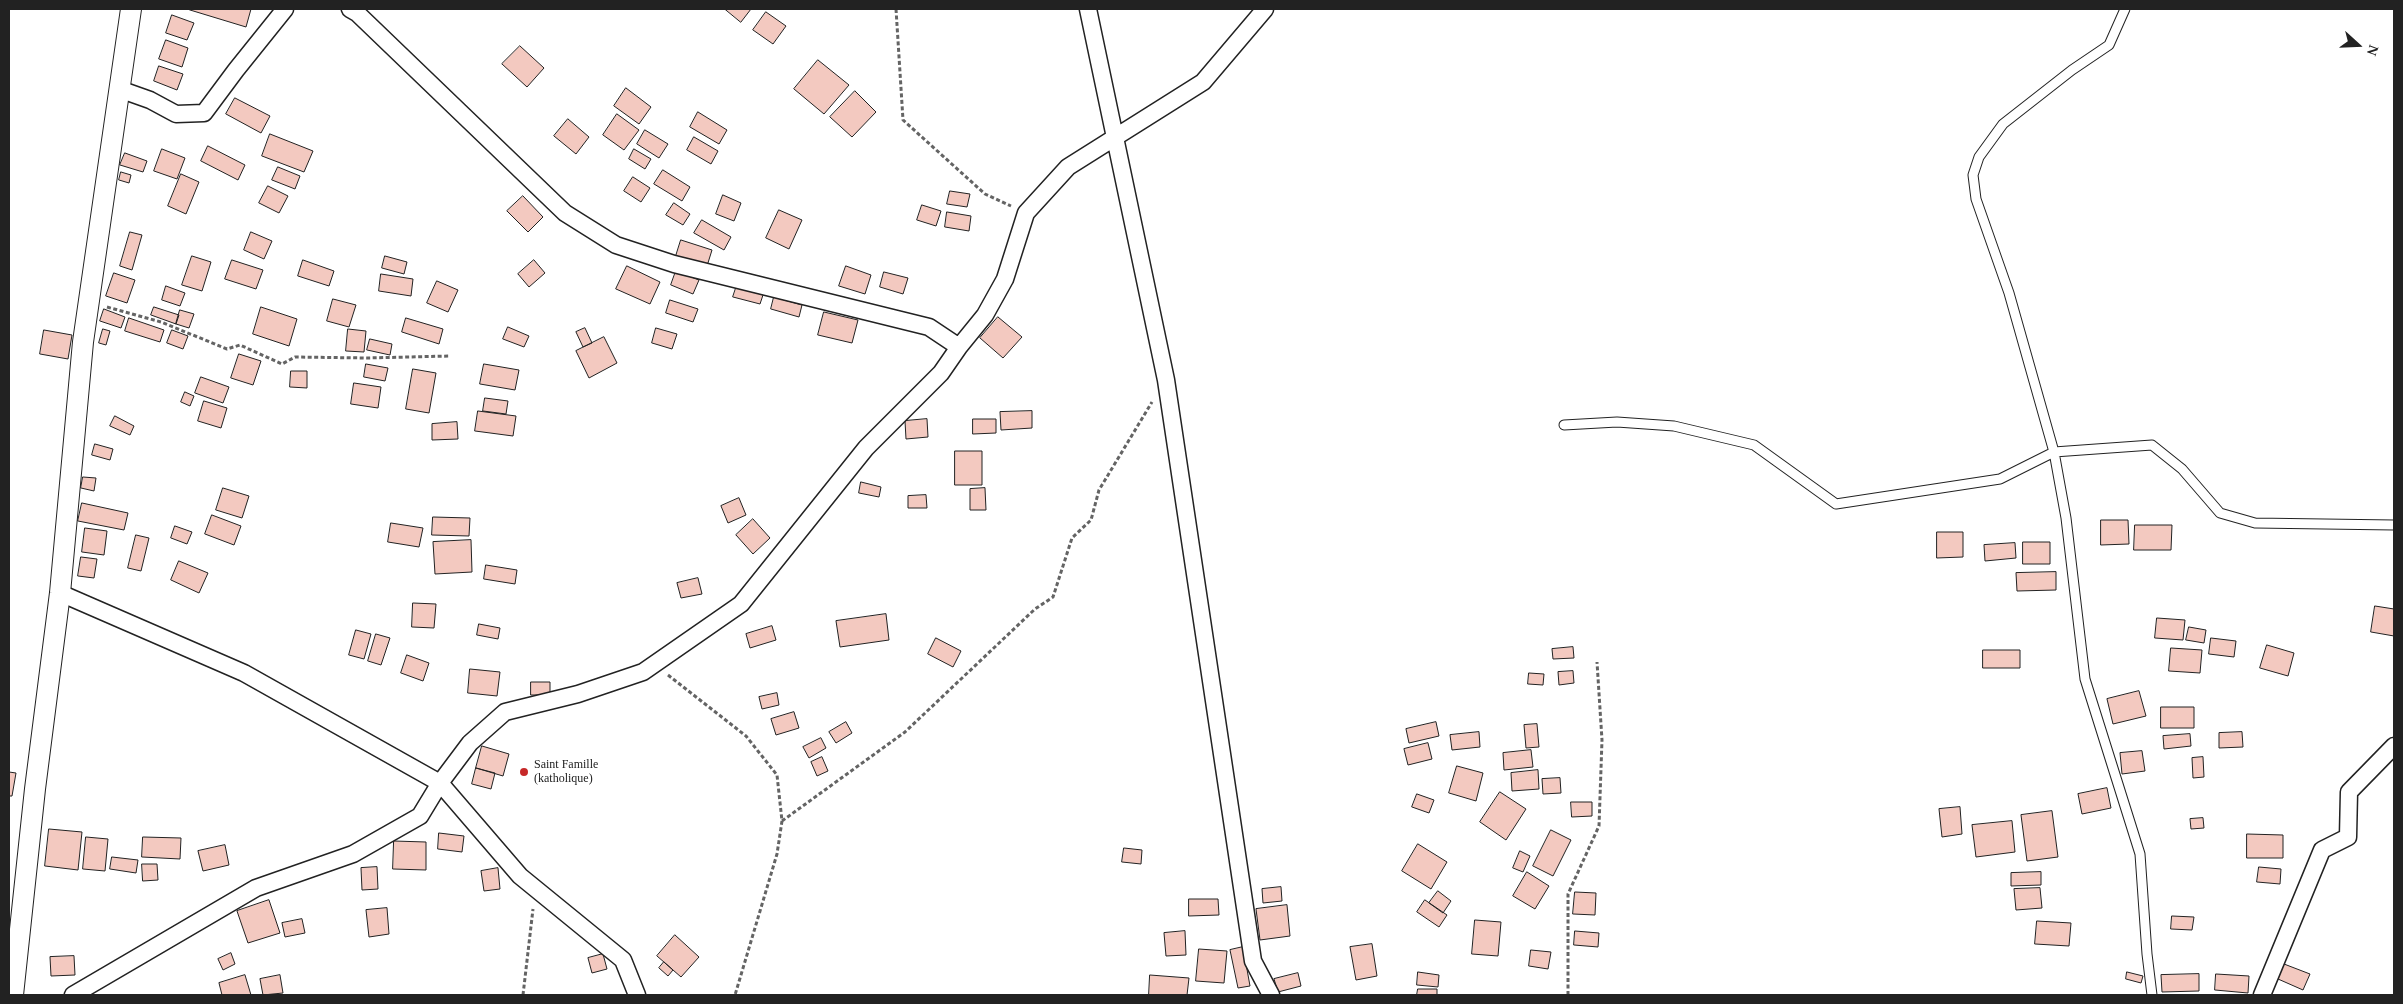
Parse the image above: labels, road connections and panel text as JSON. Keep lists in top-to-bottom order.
{
  "places": ["Saint Famille (katholique)"],
  "north": "right"
}
